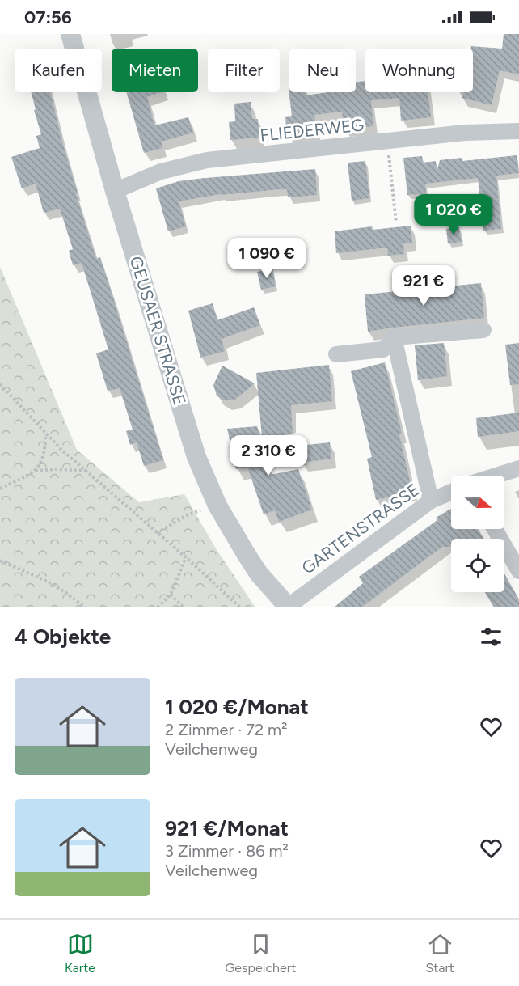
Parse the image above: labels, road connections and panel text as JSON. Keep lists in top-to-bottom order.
{
  "streets": {
    "street": ["FLIEDERWEG", "GEUSAER STRASSE", "GARTENSTRASSE"]
  },
  "crossings": [
    ["FLIEDERWEG", "GEUSAER STRASSE"],
    ["GEUSAER STRASSE", "GARTENSTRASSE"]
  ],
  "north": "right",
  "page": {
    "status": "07:56",
    "chip": [
      "Kaufen",
      "Mieten",
      "Filter",
      "Neu",
      "Wohnung"
    ],
    "price": [
      "1 020 €",
      "1 090 €",
      "921 €",
      "2 310 €"
    ],
    "heading": "4 Objekte",
    "list": [
      {
        "name": "1 020 €/Monat",
        "note": "2 Zimmer · 72 m² · Veilchenweg"
      },
      {
        "name": "921 €/Monat",
        "note": "3 Zimmer · 86 m² · Veilchenweg"
      }
    ],
    "tabs": ["Karte", "Gespeichert", "Start"]
  }
}
